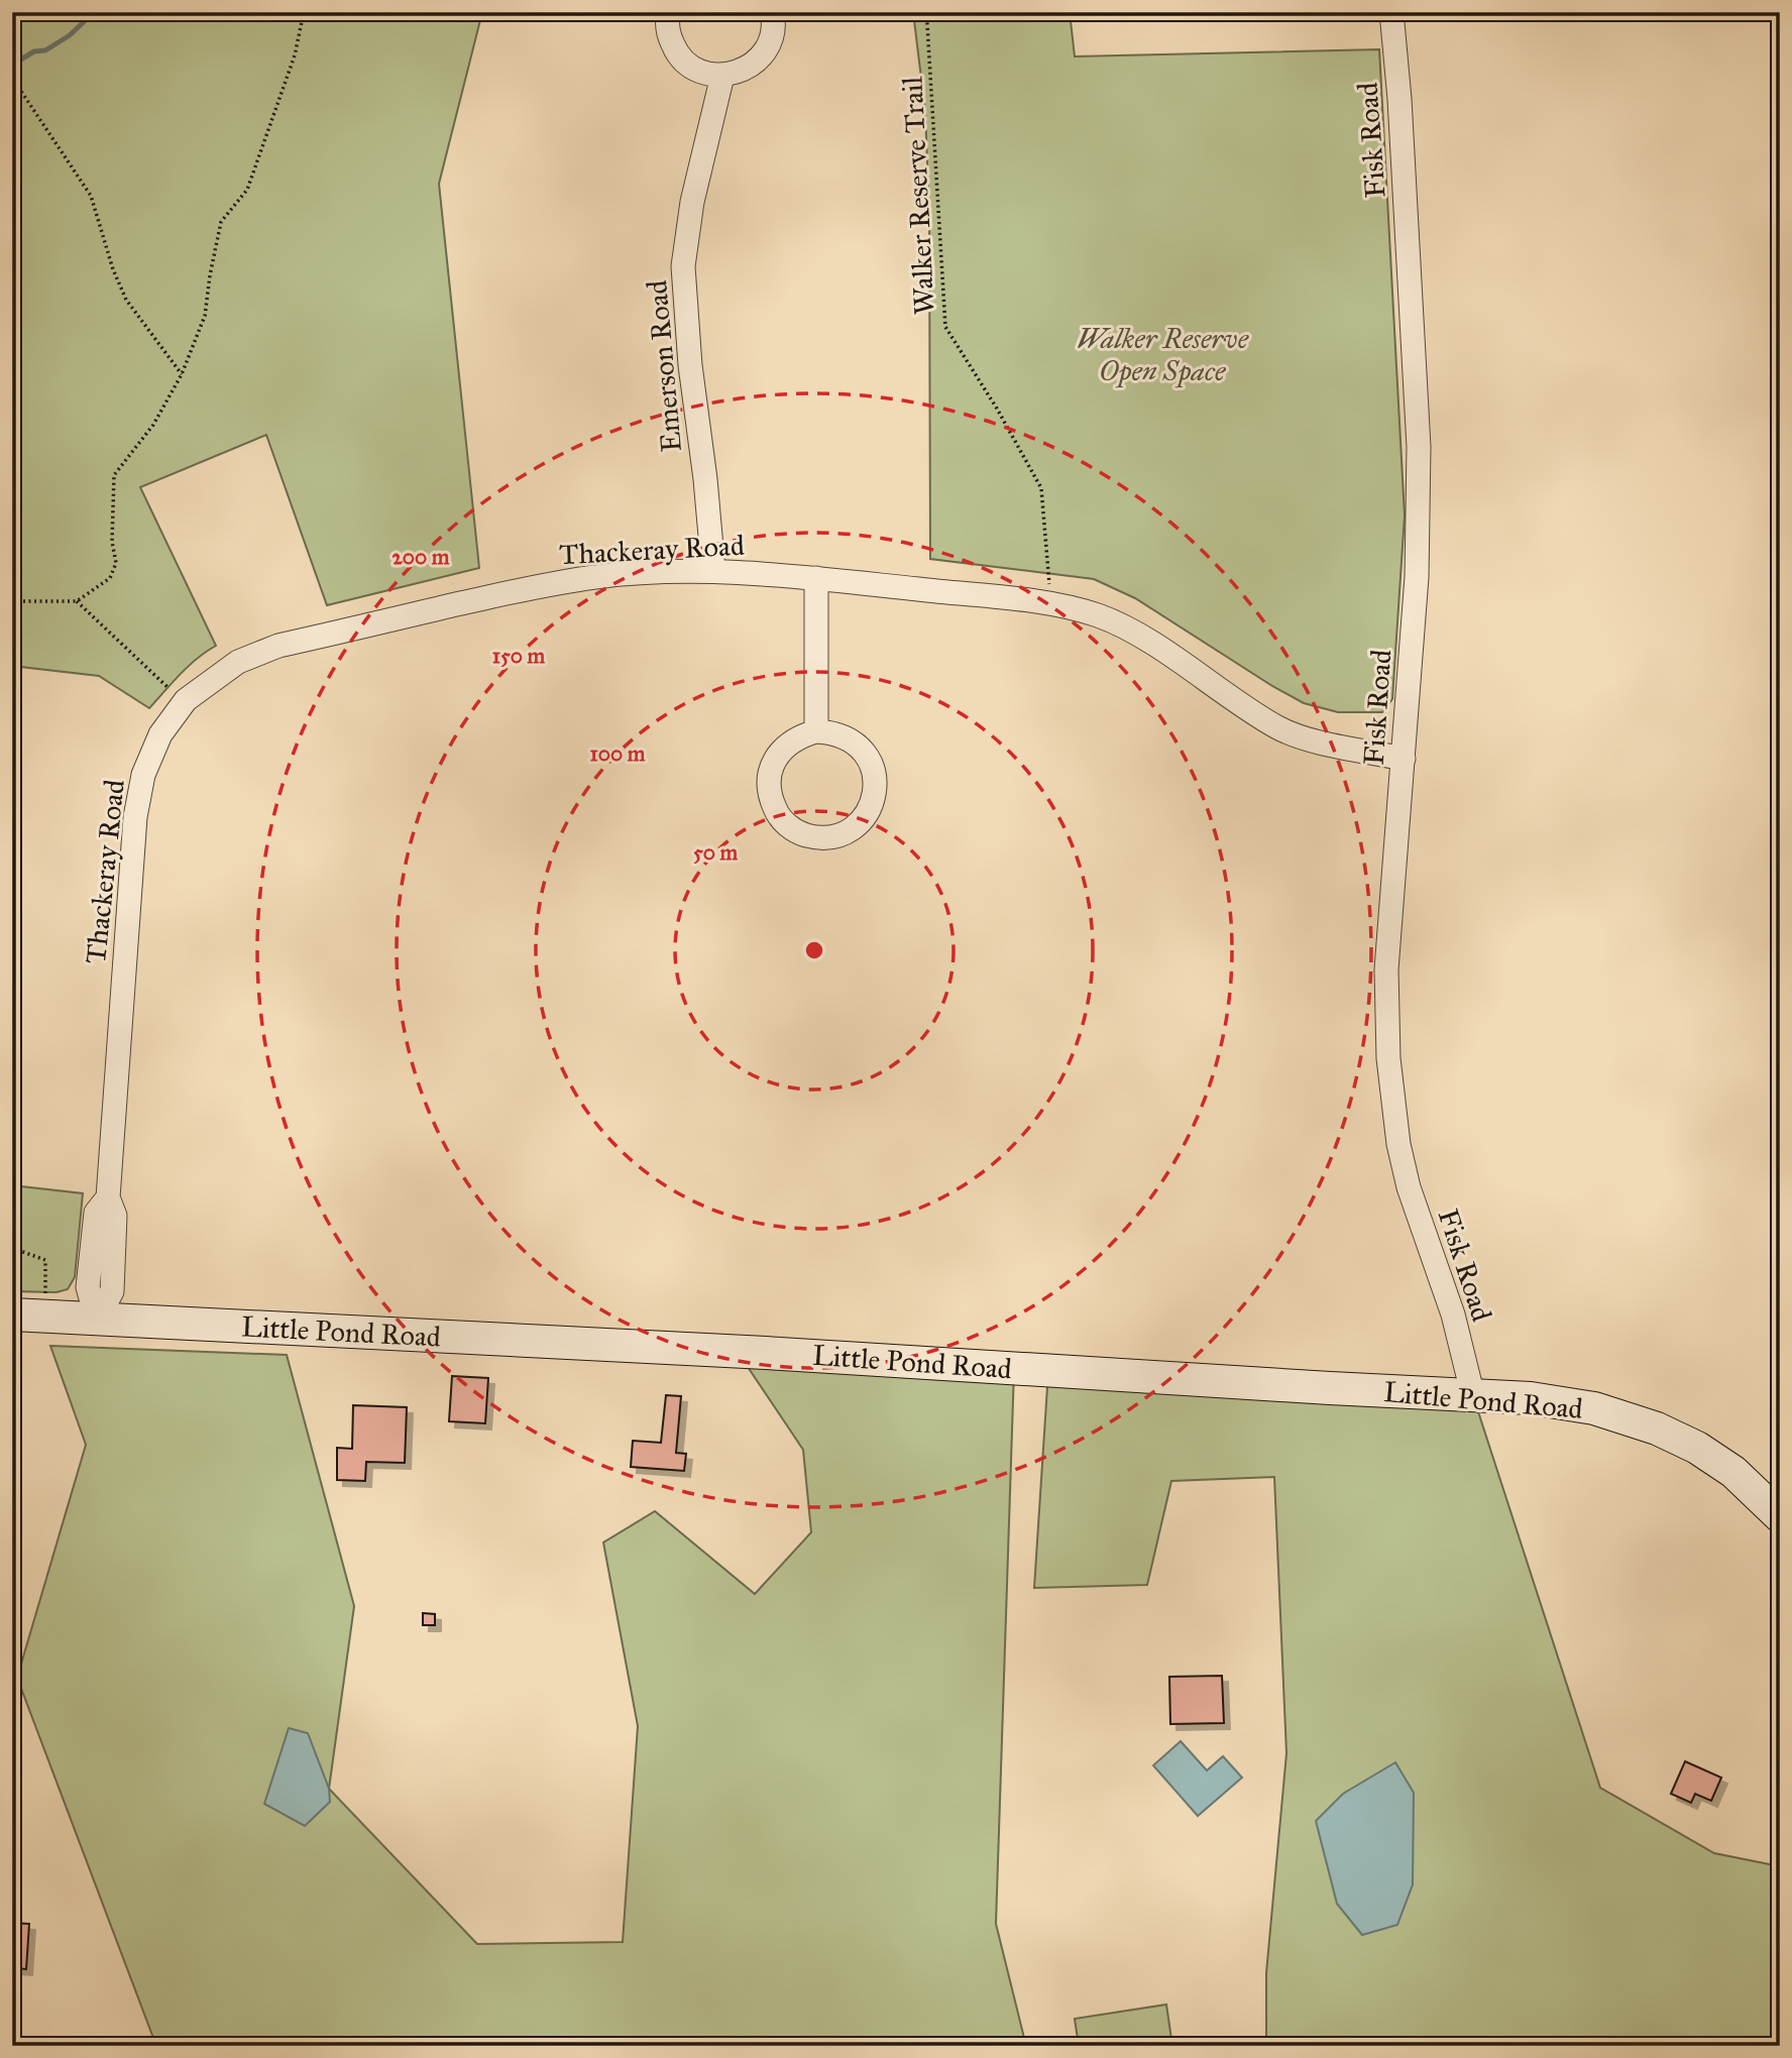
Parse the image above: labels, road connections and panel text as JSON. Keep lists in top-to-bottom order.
{
  "streets": {
    "street": [
      "Fisk Road",
      "Emerson Road",
      "Thackeray Road",
      "Little Pond Road"
    ],
    "path": ["Walker Reserve Trail"]
  },
  "crossings": [
    ["Fisk Road", "Thackeray Road"],
    ["Fisk Road", "Little Pond Road"],
    ["Walker Reserve Trail", "Thackeray Road"],
    ["Emerson Road", "Thackeray Road"],
    ["Thackeray Road", "Little Pond Road"]
  ],
  "parks": ["Walker Reserve Open Space"],
  "rings": [
    "200 m",
    "150 m",
    "100 m",
    "50 m"
  ]
}
